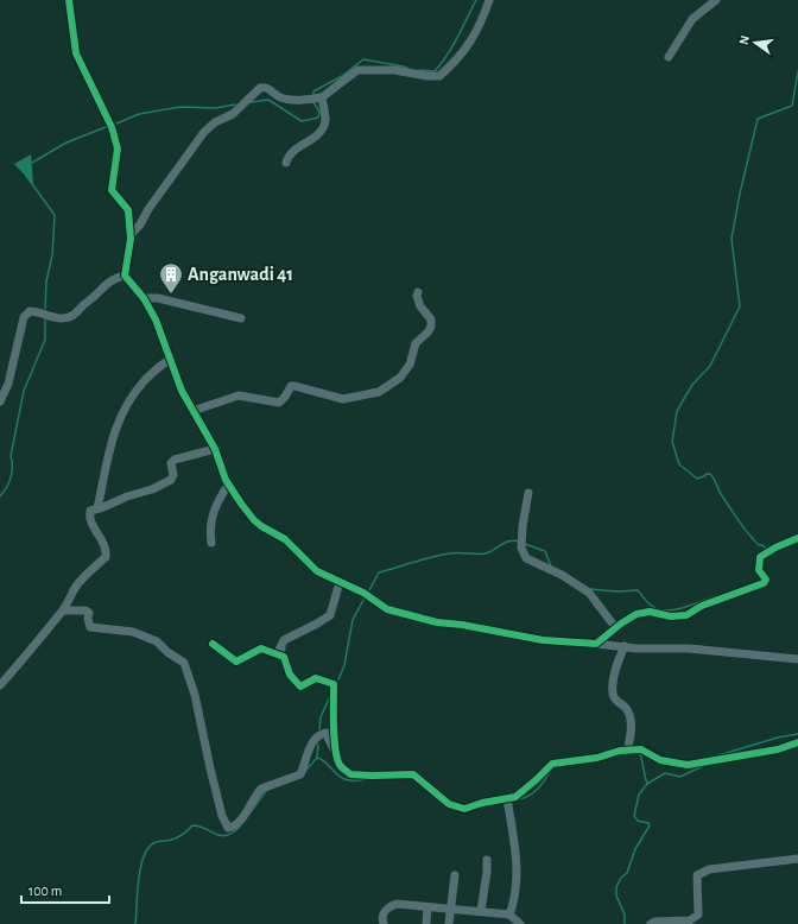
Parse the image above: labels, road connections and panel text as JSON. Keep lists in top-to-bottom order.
{
  "places": {
    "building": ["Anganwadi 41"]
  },
  "scale_bar": "100 m",
  "north": "left"
}
